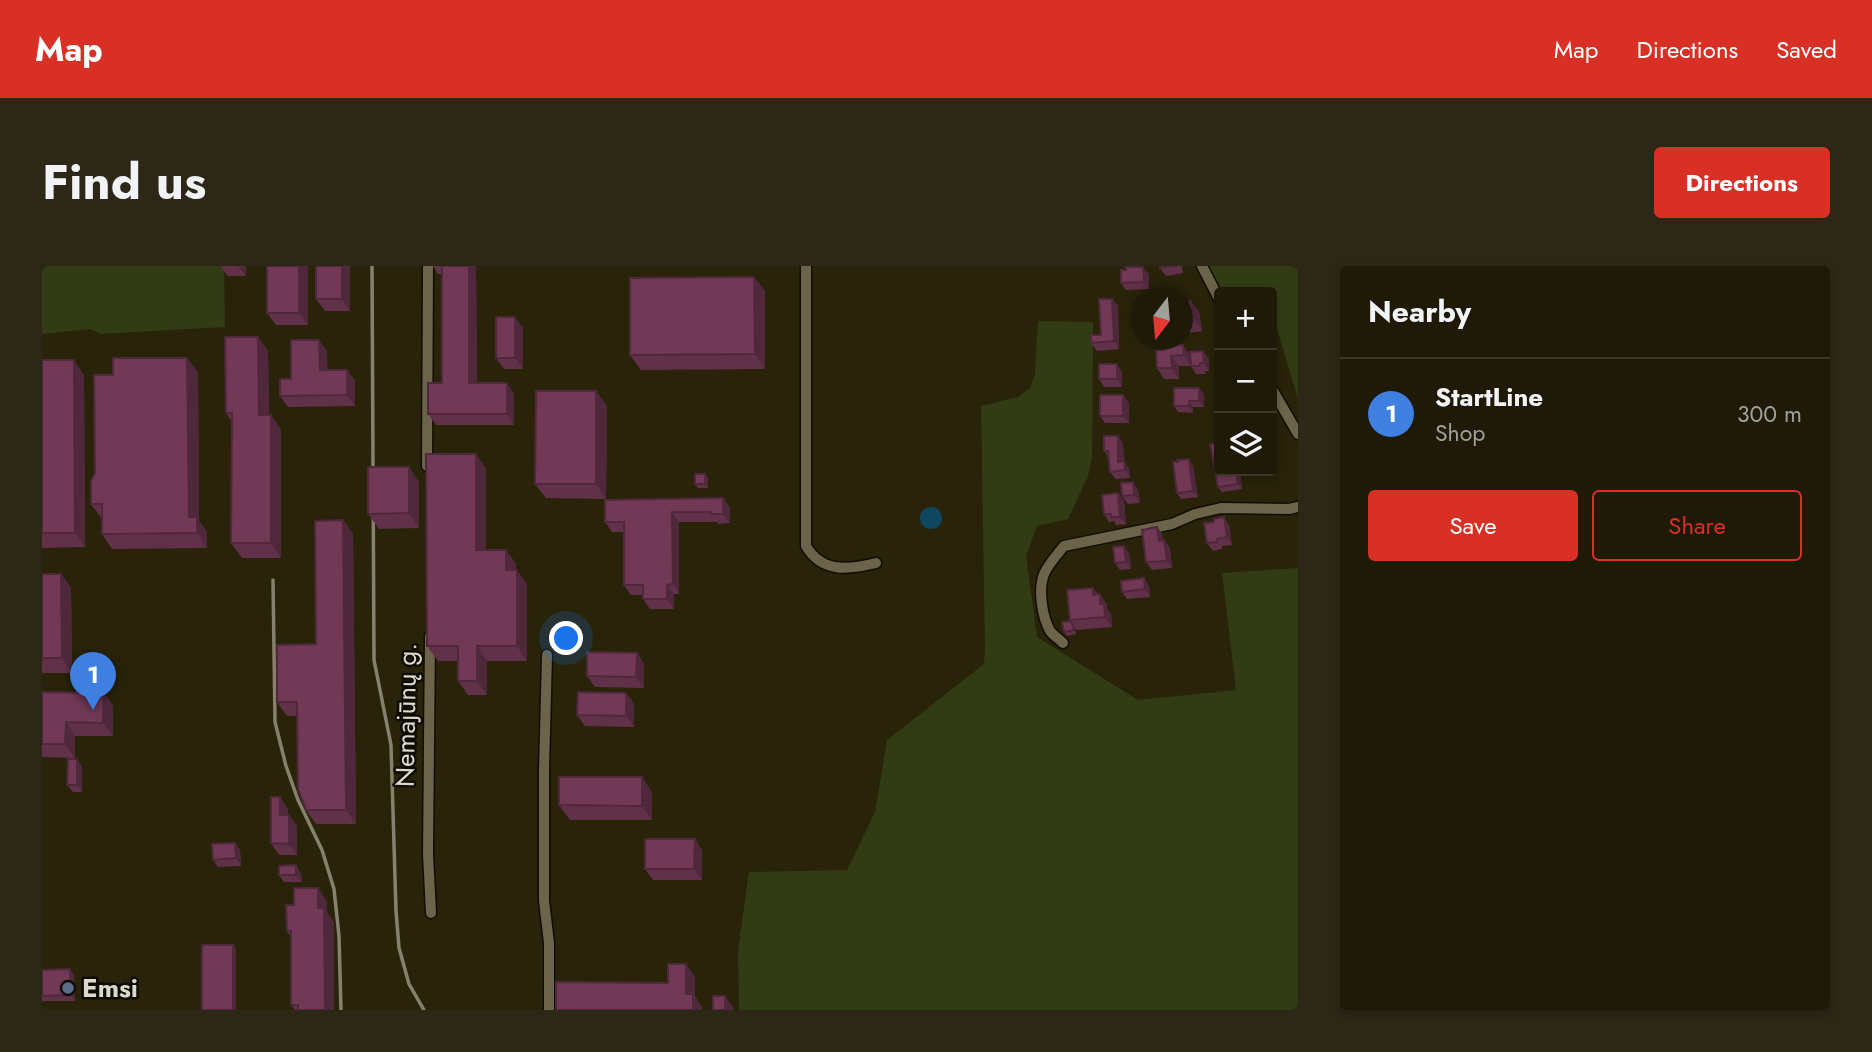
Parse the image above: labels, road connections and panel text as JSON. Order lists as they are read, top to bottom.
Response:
{
  "streets": {
    "street": ["Nemajūnų g."]
  },
  "places": ["Emsi"],
  "north": "bottom",
  "page": {
    "header": "Map",
    "nav": ["Map", "Directions", "Saved"],
    "title": "Find us",
    "buttons": [
      "Directions",
      ["Save", "Share"]
    ],
    "heading": "Nearby",
    "map_buttons": ["+", "−"],
    "list": [
      {
        "mark": "1",
        "name": "StartLine",
        "note": "Shop",
        "value": "300 m"
      }
    ],
    "pins": "1"
  }
}
